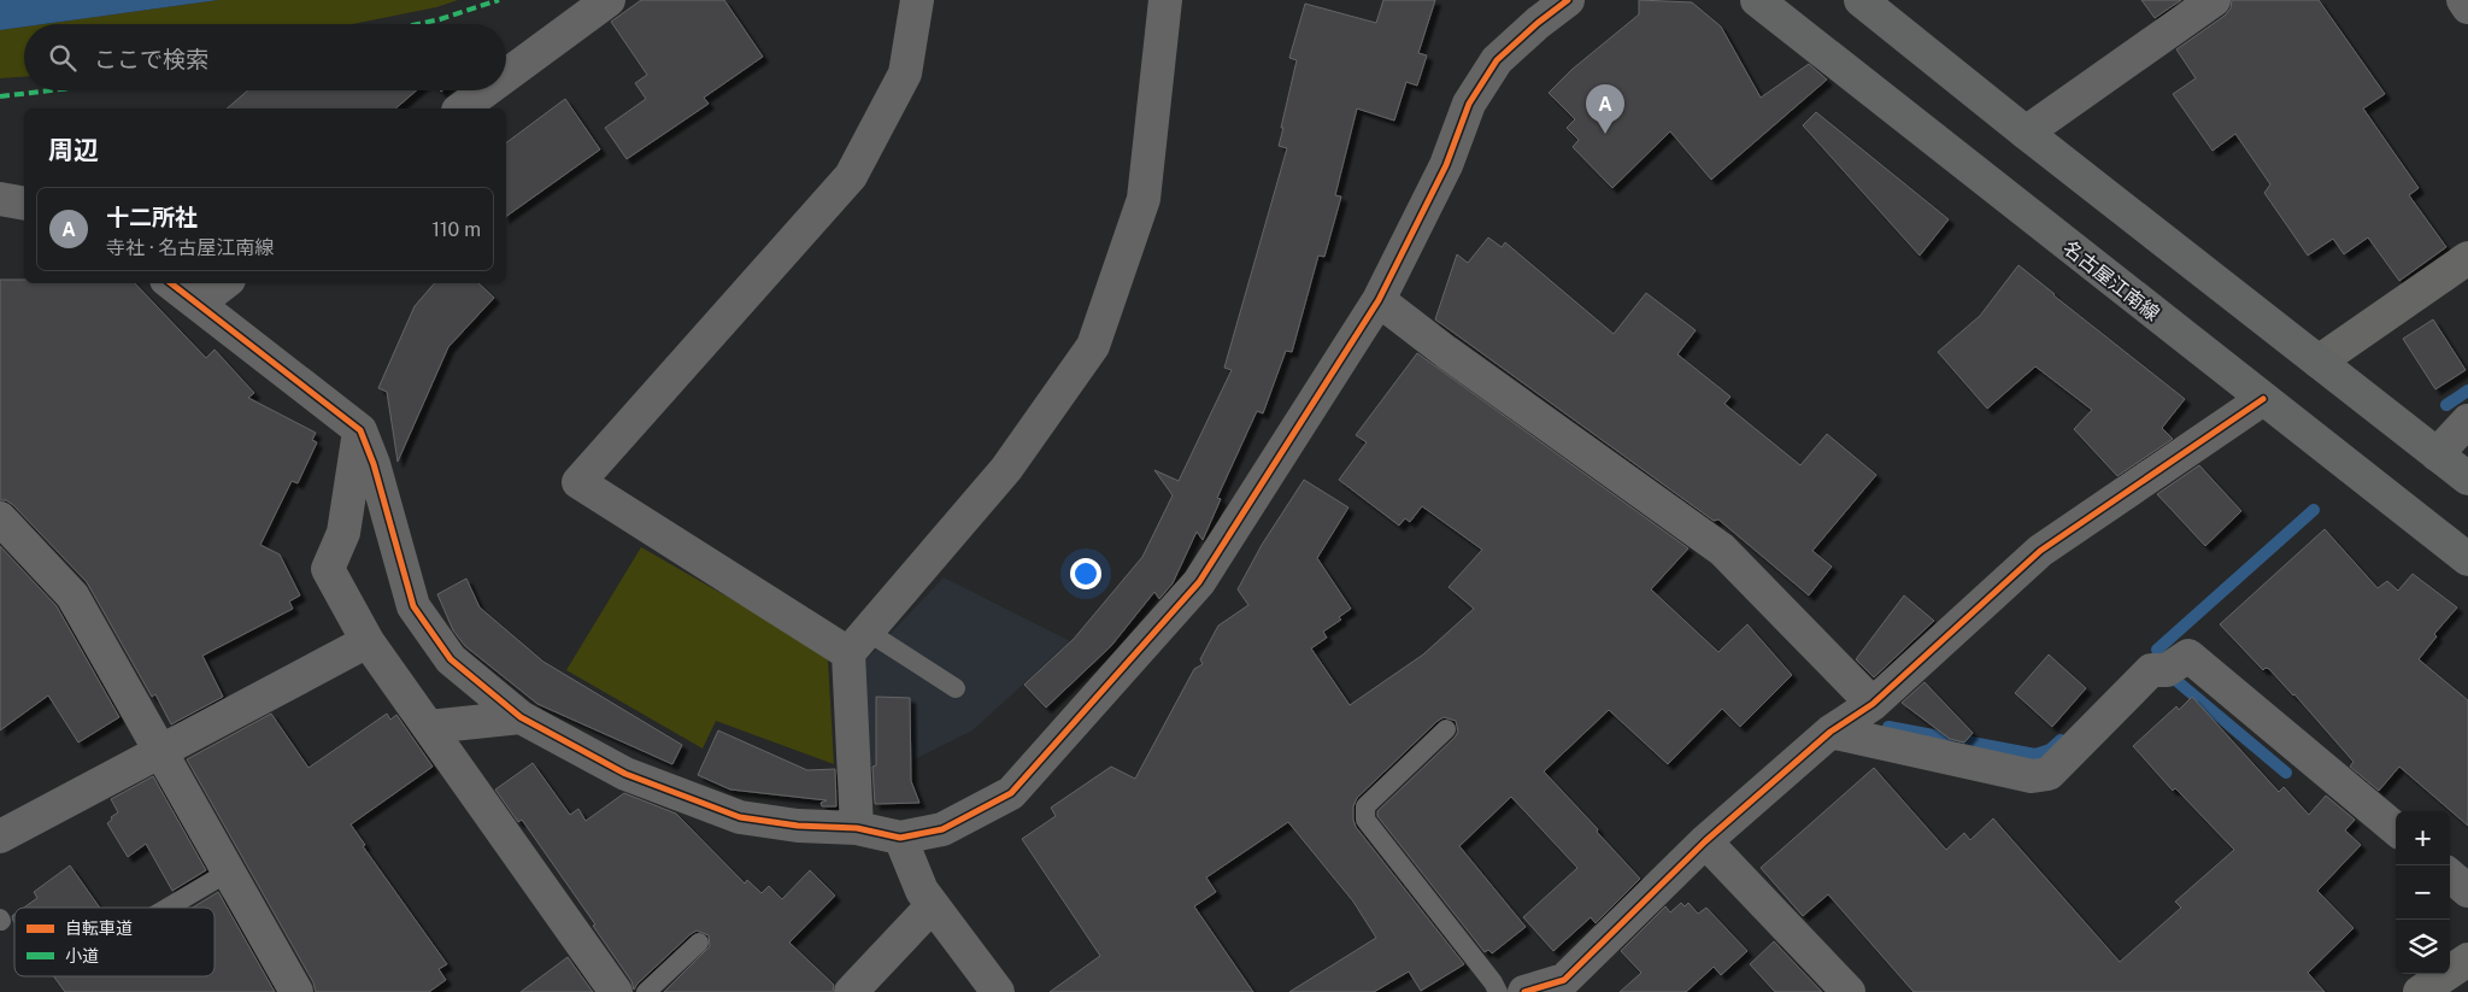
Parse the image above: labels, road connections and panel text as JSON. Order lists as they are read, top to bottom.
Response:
{
  "streets": {
    "main road": ["名古屋江南線"]
  },
  "legend": ["自転車道", "小道"],
  "page": {
    "search": "ここで検索",
    "pins": "A",
    "heading": "周辺",
    "list": [
      {
        "mark": "A",
        "name": "十二所社",
        "note": "寺社 · 名古屋江南線",
        "value": "110 m"
      }
    ],
    "map_buttons": ["+", "−"]
  }
}
